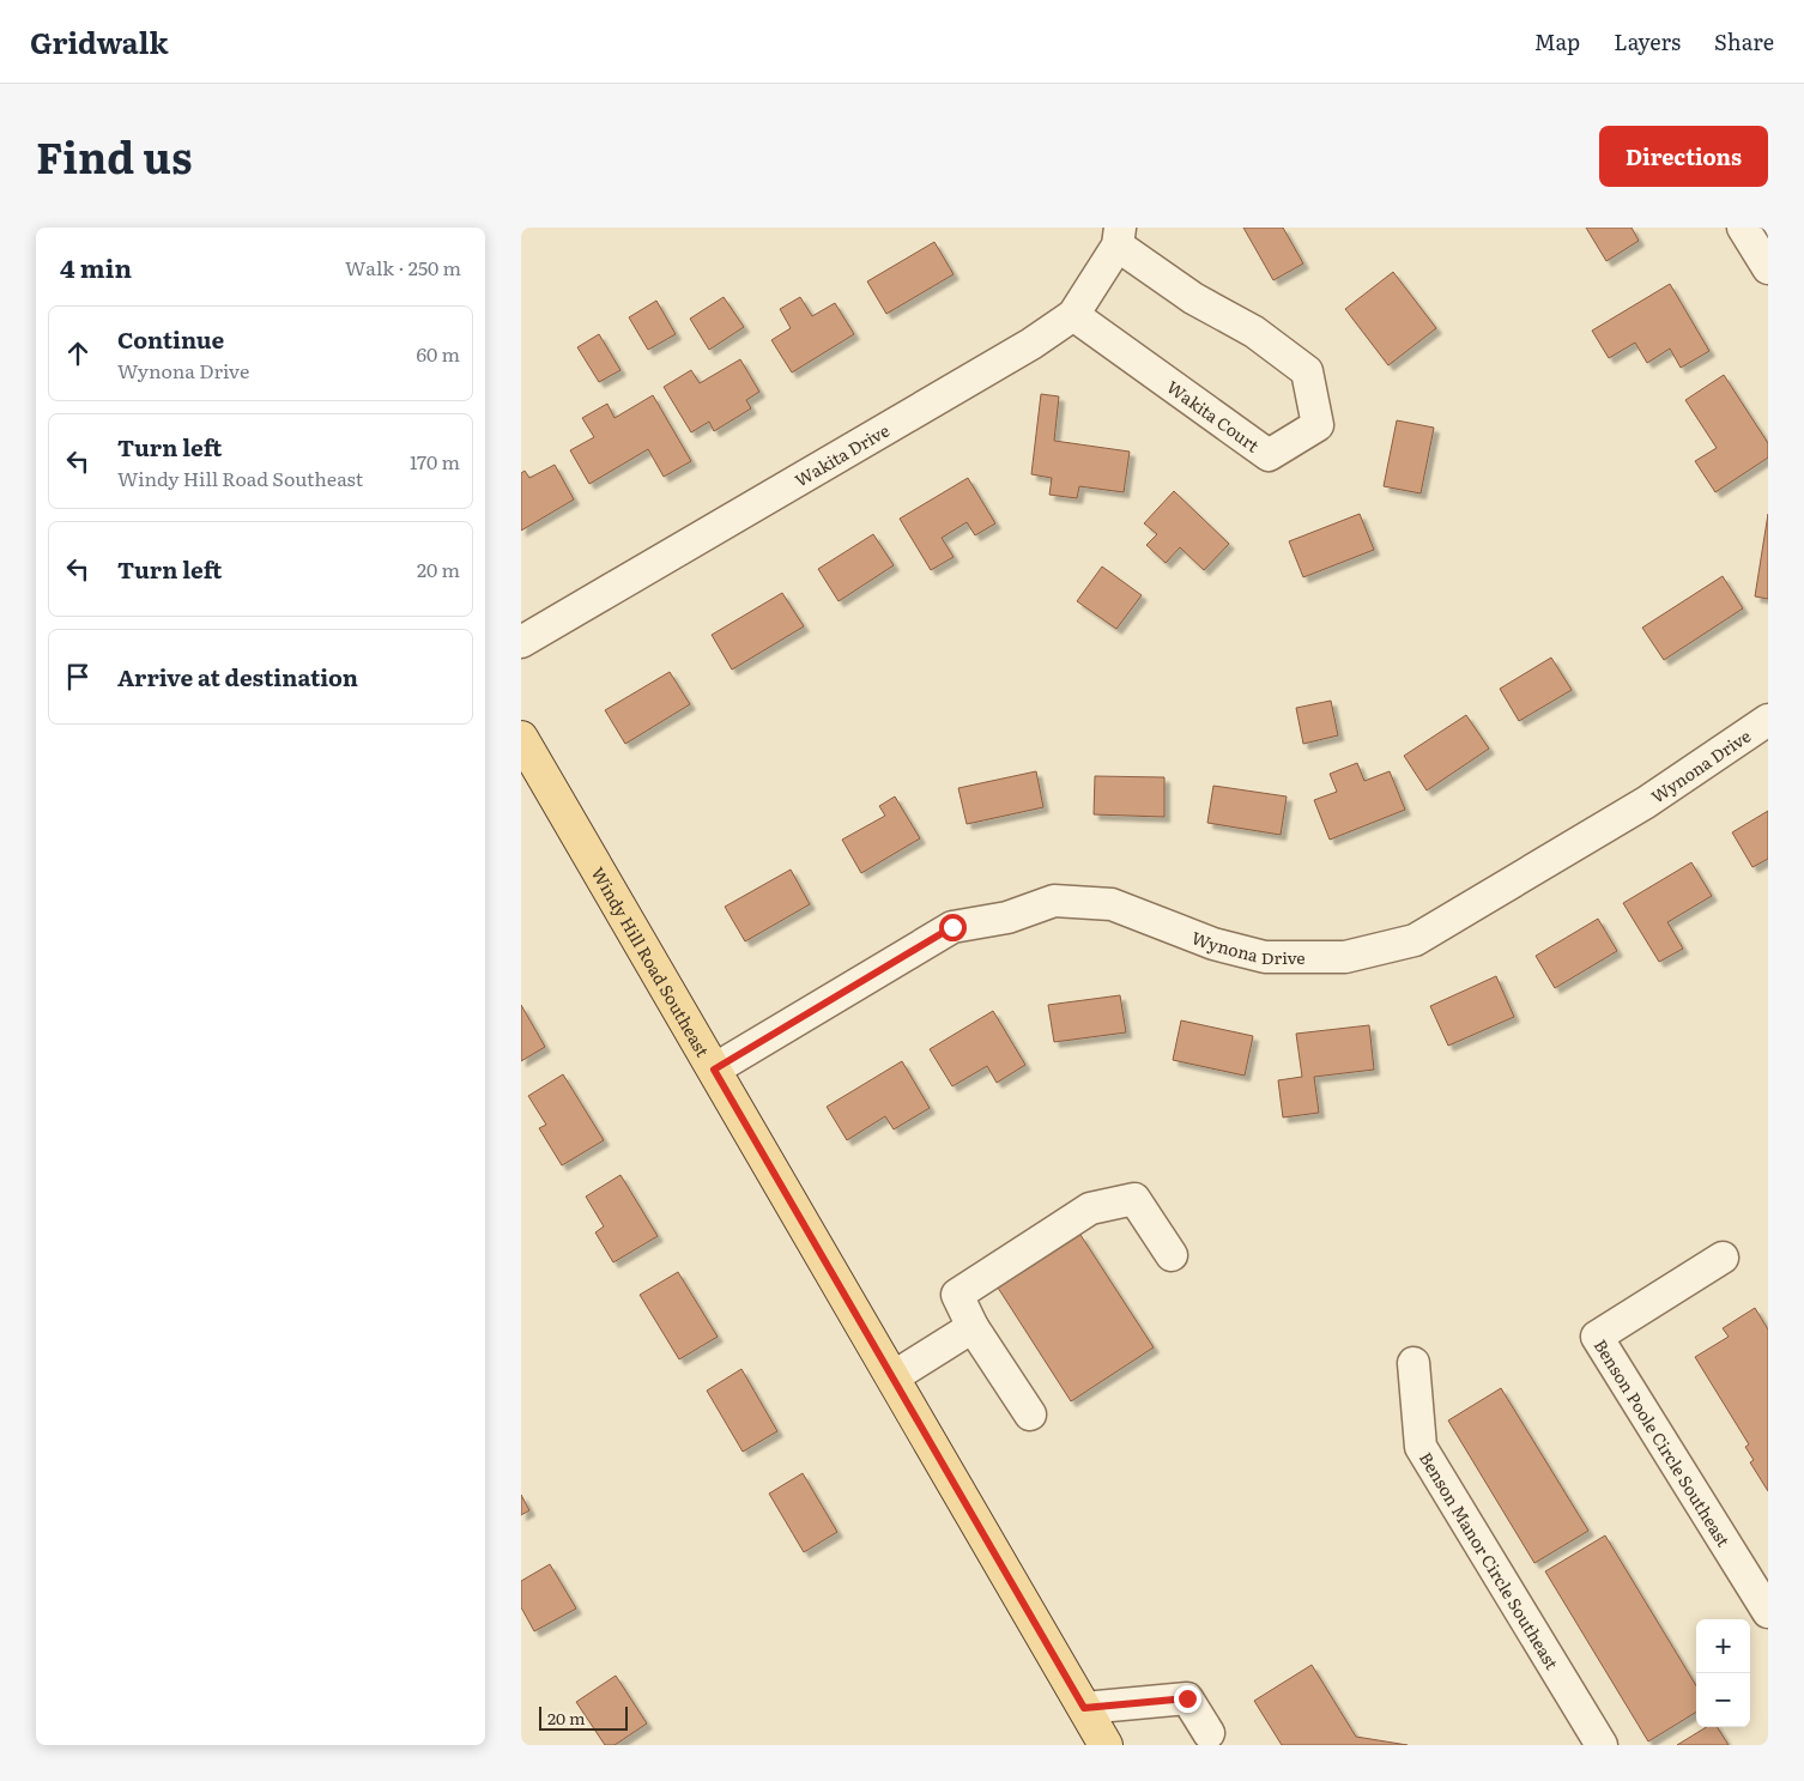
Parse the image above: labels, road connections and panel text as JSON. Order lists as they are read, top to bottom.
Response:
{
  "streets": {
    "main road": ["Windy Hill Road Southeast"],
    "street": [
      "Wakita Court",
      "Wakita Drive",
      "Wynona Drive",
      "Benson Poole Circle Southeast",
      "Benson Manor Circle Southeast"
    ]
  },
  "crossings": [
    ["Wakita Court", "Wakita Drive"],
    ["Wynona Drive", "Windy Hill Road Southeast"]
  ],
  "scale_bar": "20 m",
  "page": {
    "header": "Gridwalk",
    "nav": ["Map", "Layers", "Share"],
    "title": "Find us",
    "buttons": "Directions",
    "heading": ["4 min", "Walk · 250 m"],
    "list": [
      ["Continue", "Wynona Drive", "60 m"],
      ["Turn left", "Windy Hill Road Southeast", "170 m"],
      ["Turn left", "20 m"],
      "Arrive at destination"
    ],
    "map_buttons": ["+", "−"],
    "scale": "20 m"
  }
}
